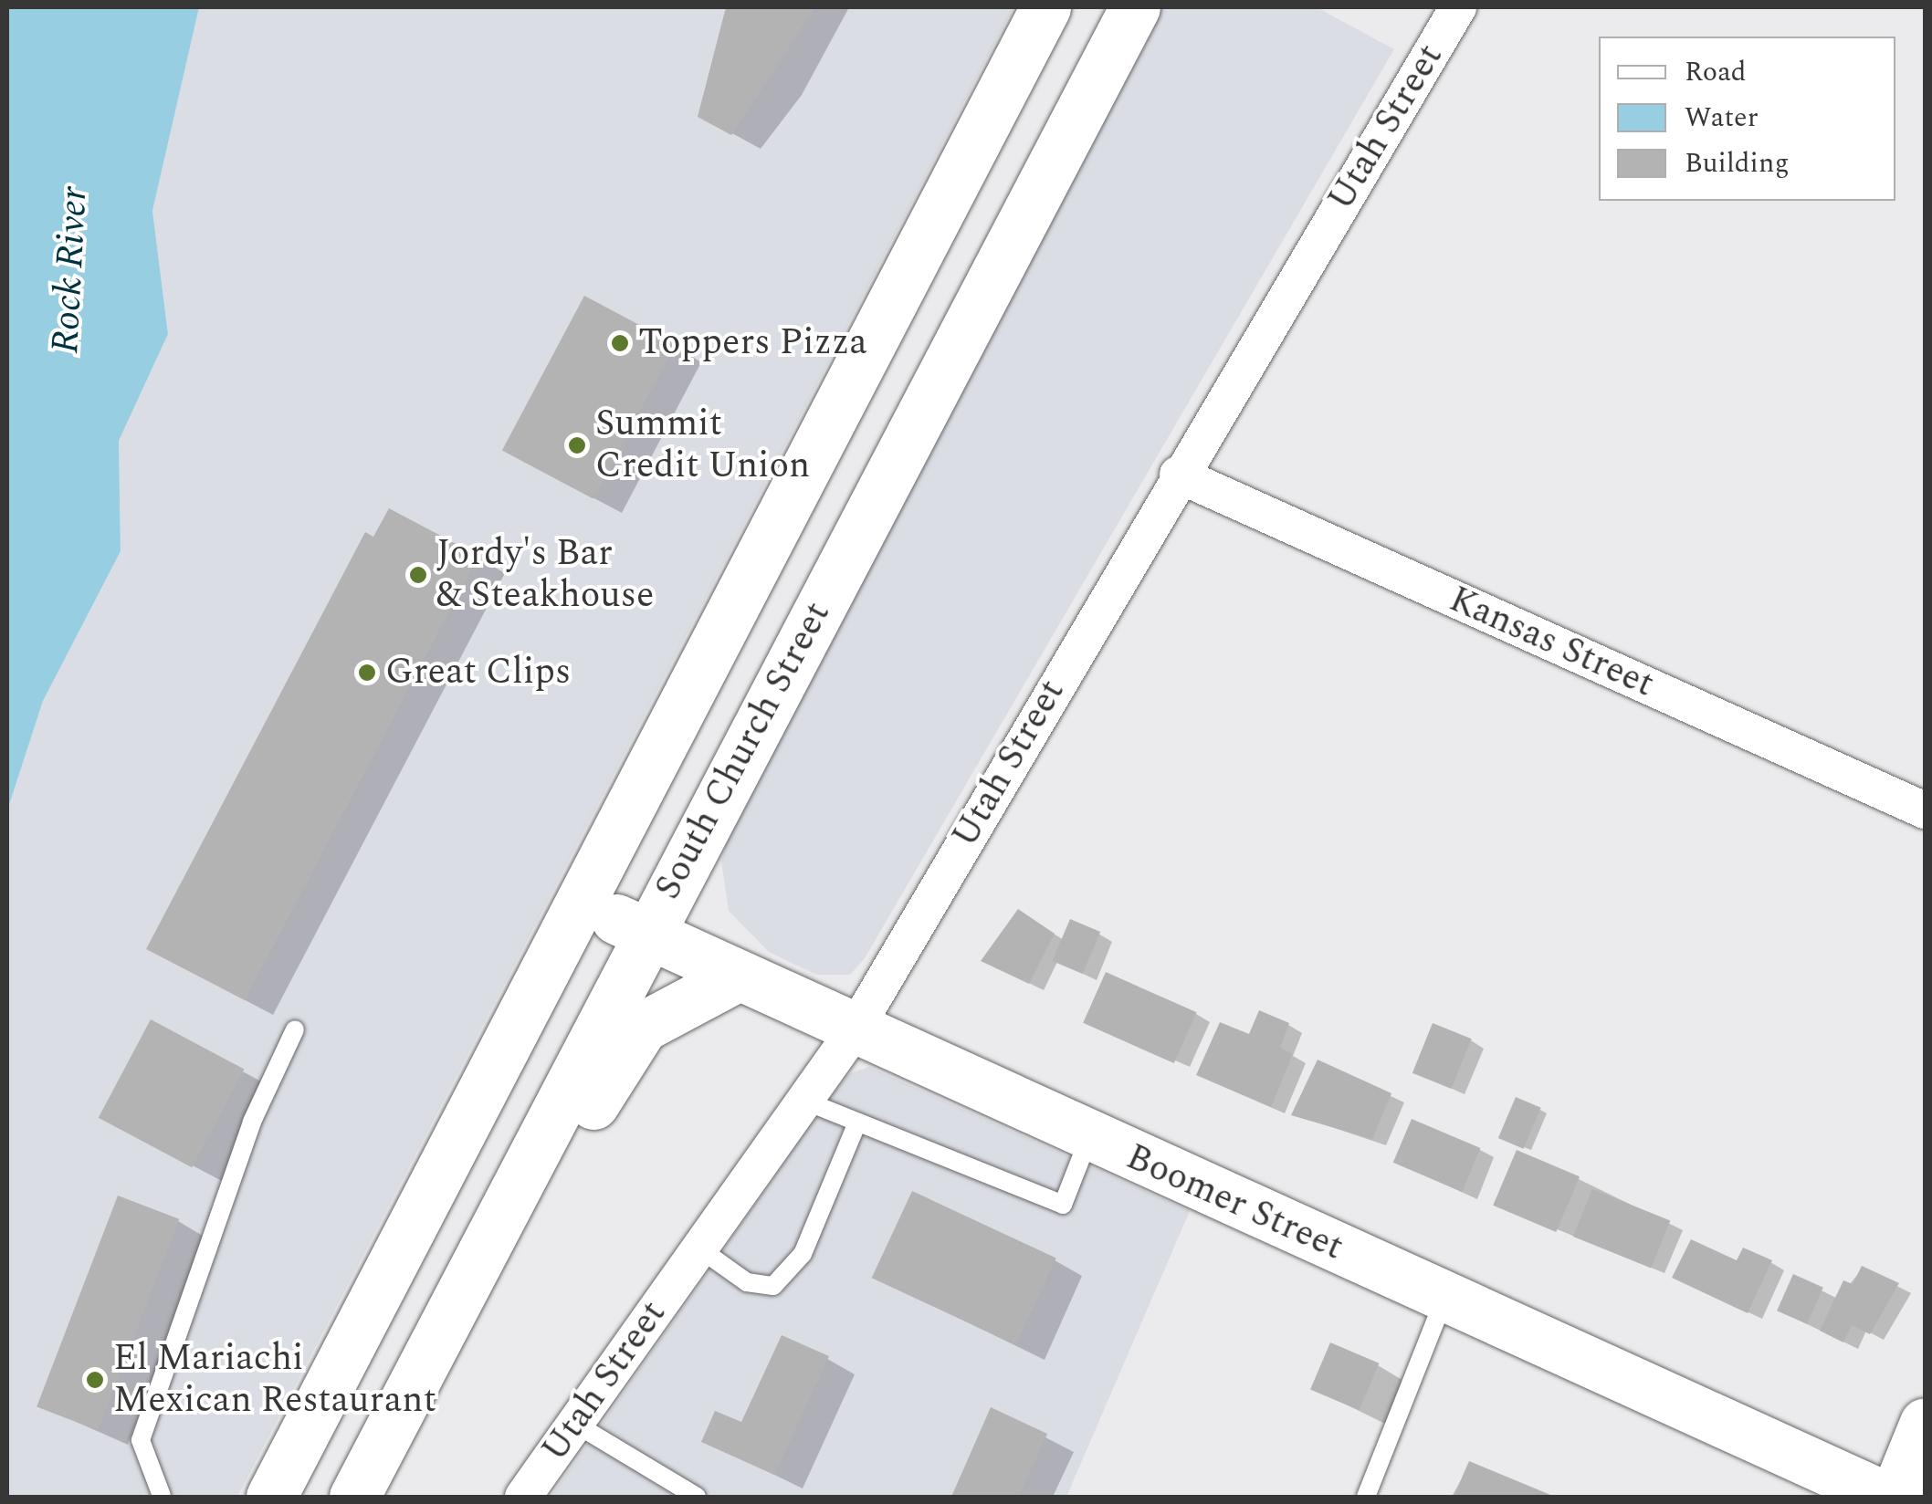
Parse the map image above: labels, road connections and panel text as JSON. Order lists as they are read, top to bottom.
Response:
{
  "streets": {
    "main road": ["South Church Street", "Boomer Street"],
    "street": ["Utah Street", "Kansas Street"]
  },
  "crossings": [
    ["Utah Street", "Kansas Street"],
    ["Utah Street", "Boomer Street"],
    ["South Church Street", "Boomer Street"]
  ],
  "water": ["Rock River"],
  "places": [
    "Toppers Pizza",
    "Summit Credit Union",
    "Jordy's Bar & Steakhouse",
    "Great Clips",
    "El Mariachi Mexican Restaurant"
  ],
  "legend": ["Road", "Water", "Building"]
}
